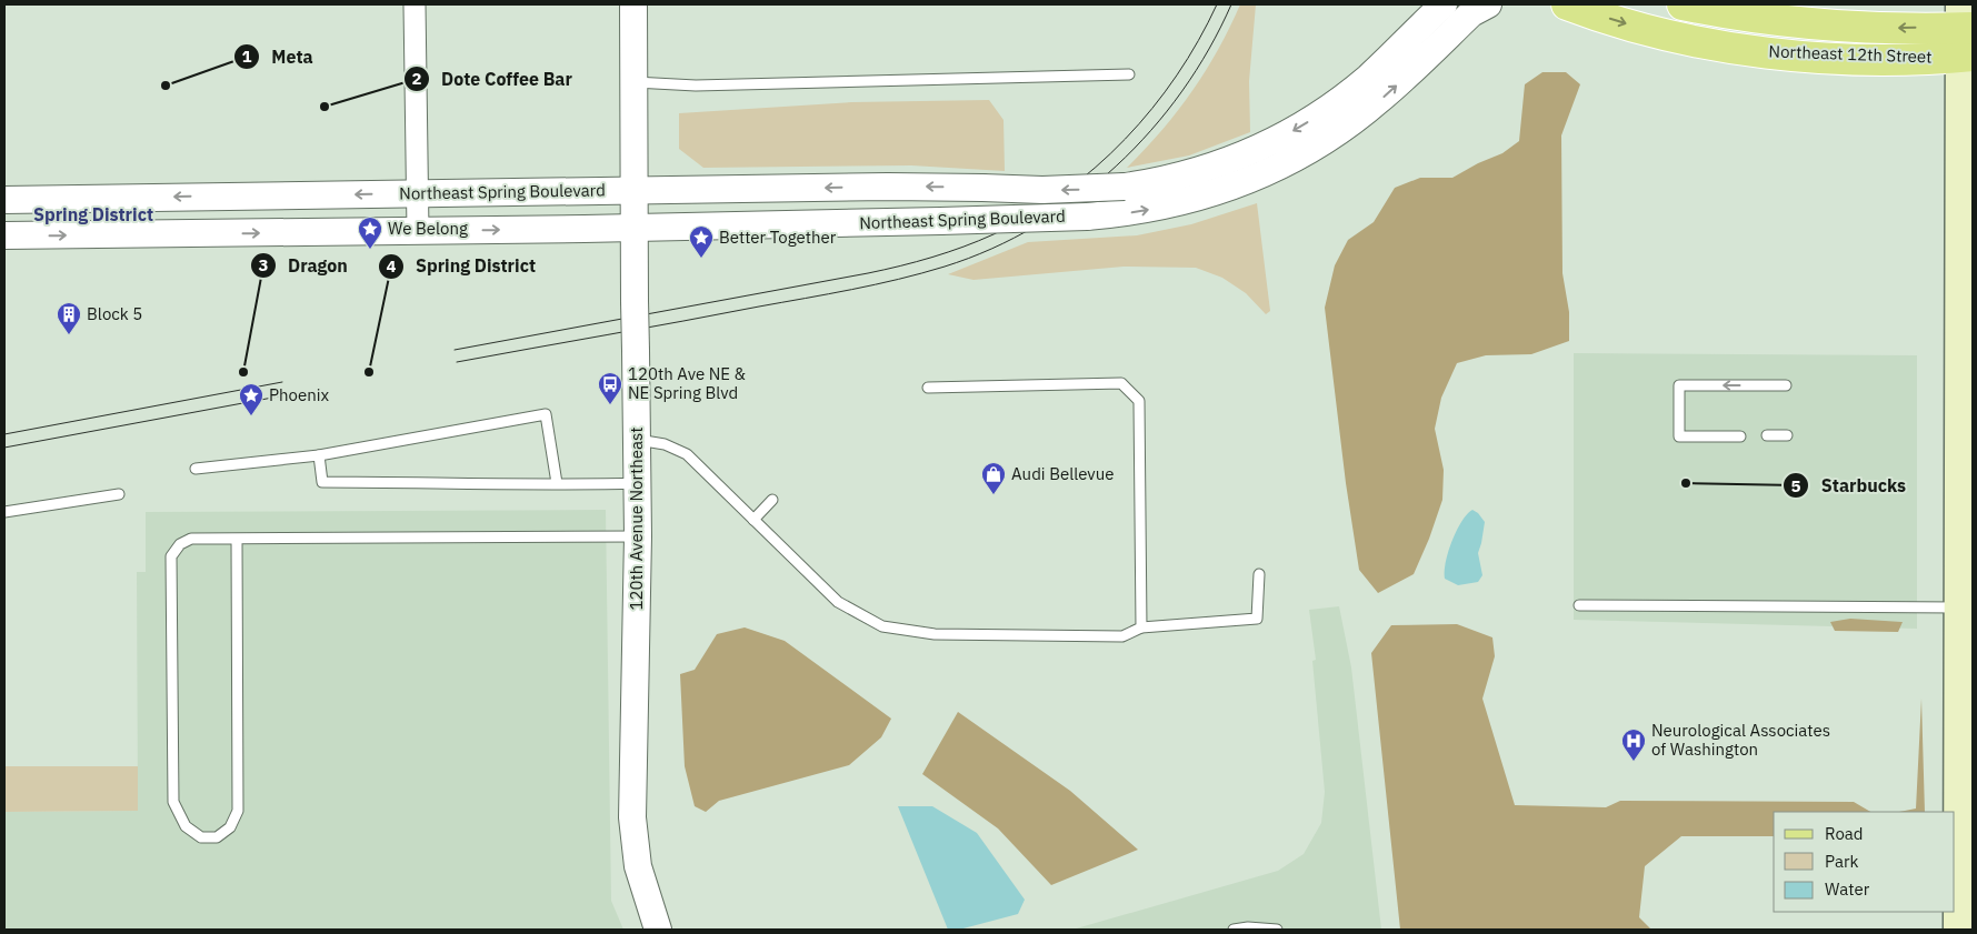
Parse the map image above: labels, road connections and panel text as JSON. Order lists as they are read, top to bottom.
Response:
{
  "streets": {
    "main road": ["Northeast 12th Street"],
    "street": ["Northeast Spring Boulevard", "120th Avenue Northeast"]
  },
  "crossings": [
    ["Northeast Spring Boulevard", "120th Avenue Northeast"]
  ],
  "districts": ["Spring District"],
  "places": {
    "other": [
      "Meta",
      "Dote Coffee Bar",
      "Dragon",
      "Spring District",
      "Starbucks"
    ],
    "place": ["We Belong", "Better Together", "Phoenix"],
    "building": ["Block 5"],
    "bus stop": ["120th Ave NE & NE Spring Blvd"],
    "shop": ["Audi Bellevue"],
    "hospital": ["Neurological Associates of Washington"]
  },
  "legend": ["Road", "Park", "Water"]
}
